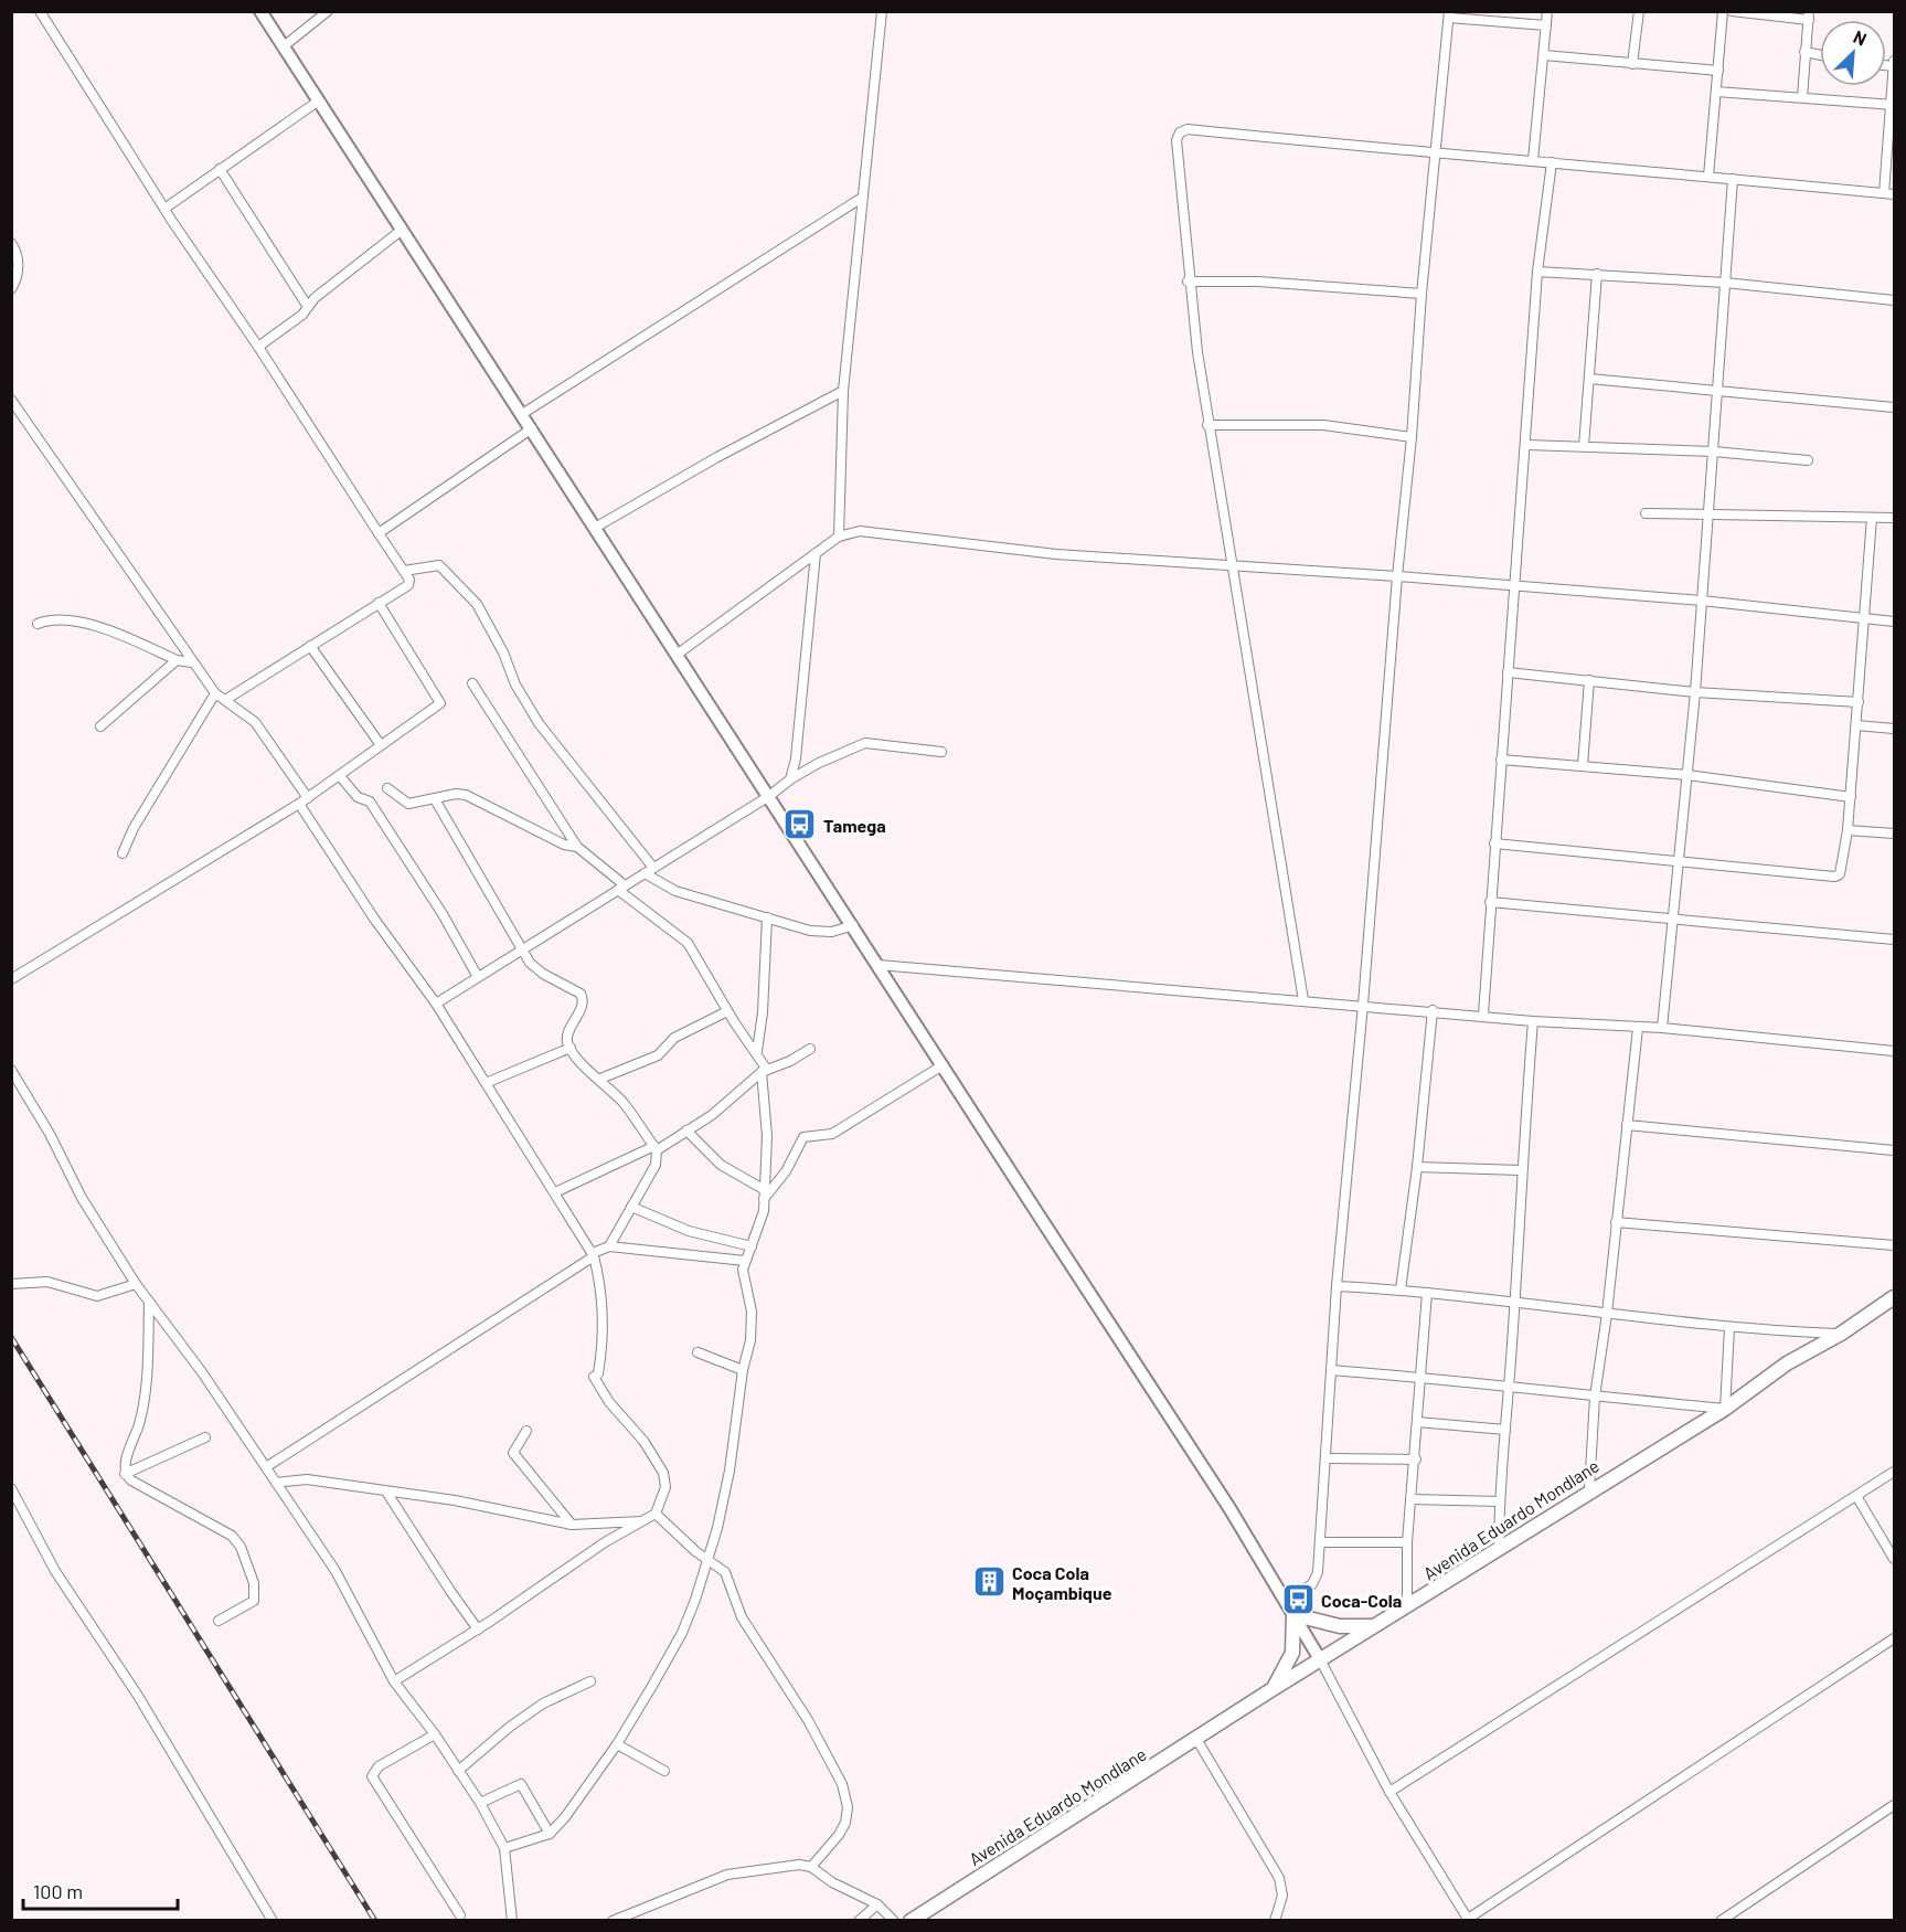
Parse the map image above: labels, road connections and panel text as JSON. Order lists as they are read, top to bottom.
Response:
{
  "streets": {
    "main road": ["Avenida Eduardo Mondlane"]
  },
  "places": {
    "bus stop": ["Tamega", "Coca-Cola"],
    "building": ["Coca Cola Moçambique"]
  },
  "scale_bar": "100 m",
  "north": "top right"
}
